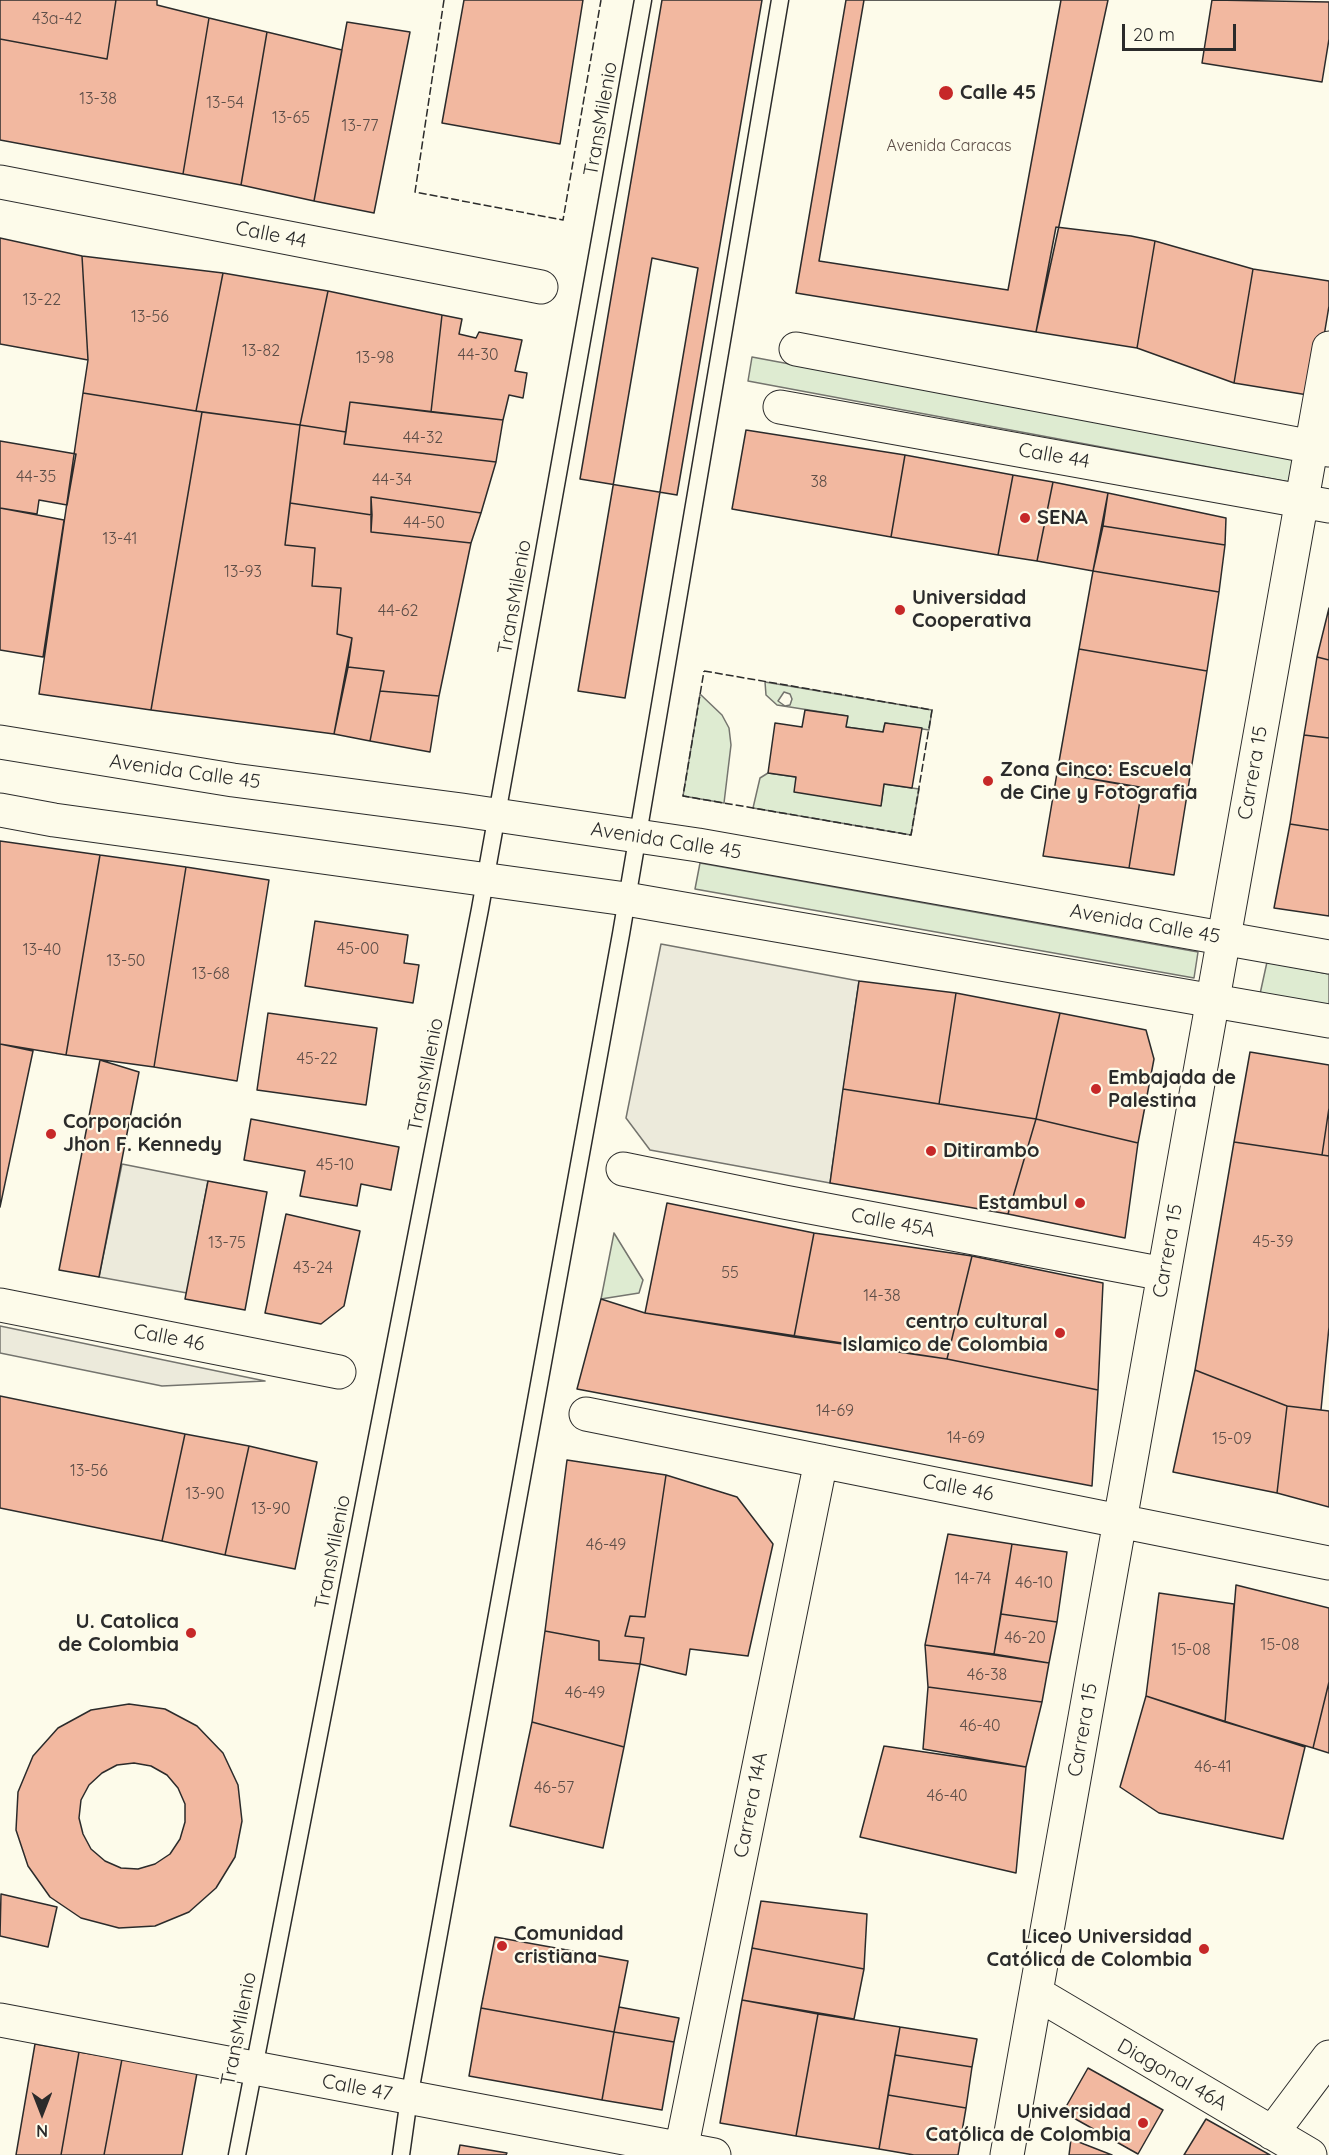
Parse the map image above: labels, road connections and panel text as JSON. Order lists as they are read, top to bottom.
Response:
{
  "streets": {
    "street": [
      "Calle 44",
      "Avenida Calle 45",
      "Carrera 15",
      "Calle 45A",
      "Calle 46",
      "Carrera 14A",
      "Diagonal 46A",
      "Calle 47"
    ],
    "lane": ["TransMilenio"]
  },
  "crossings": [
    ["TransMilenio", "Avenida Calle 45"],
    ["TransMilenio", "Calle 47"],
    ["Calle 44", "Carrera 15"],
    ["Avenida Calle 45", "Carrera 15"],
    ["Carrera 15", "Calle 45A"],
    ["Carrera 15", "Calle 46"],
    ["Carrera 15", "Diagonal 46A"],
    ["Calle 46", "Carrera 14A"],
    ["Carrera 14A", "Calle 47"]
  ],
  "places": [
    "Calle 45",
    "SENA",
    "Universidad Cooperativa",
    "Zona Cinco: Escuela de Cine y Fotografia",
    "Embajada de Palestina",
    "Corporación Jhon F. Kennedy",
    "Ditirambo",
    "Estambul",
    "centro cultural Islamico de Colombia",
    "U. Catolica de Colombia",
    "Comunidad cristiana",
    "Liceo Universidad Católica de Colombia",
    "Universidad Católica de Colombia"
  ],
  "house_numbers": [
    "43a-42",
    "13-38",
    "13-54",
    "13-65",
    "13-77",
    "Avenida Caracas",
    "13-22",
    "13-56",
    "13-82",
    "44-30",
    "13-98",
    "44-32",
    "44-35",
    "44-34",
    "38",
    "44-50",
    "13-41",
    "13-93",
    "44-62",
    "45-00",
    "13-40",
    "13-50",
    "13-68",
    "45-22",
    "45-10",
    "45-39",
    "13-75",
    "43-24",
    "55",
    "14-38",
    "14-69",
    "14-69",
    "15-09",
    "13-56",
    "13-90",
    "13-90",
    "46-49",
    "14-74",
    "46-10",
    "46-20",
    "15-08",
    "15-08",
    "46-38",
    "46-49",
    "46-40",
    "46-41",
    "46-57",
    "46-40"
  ],
  "scale_bar": "20 m",
  "north": "bottom"
}
